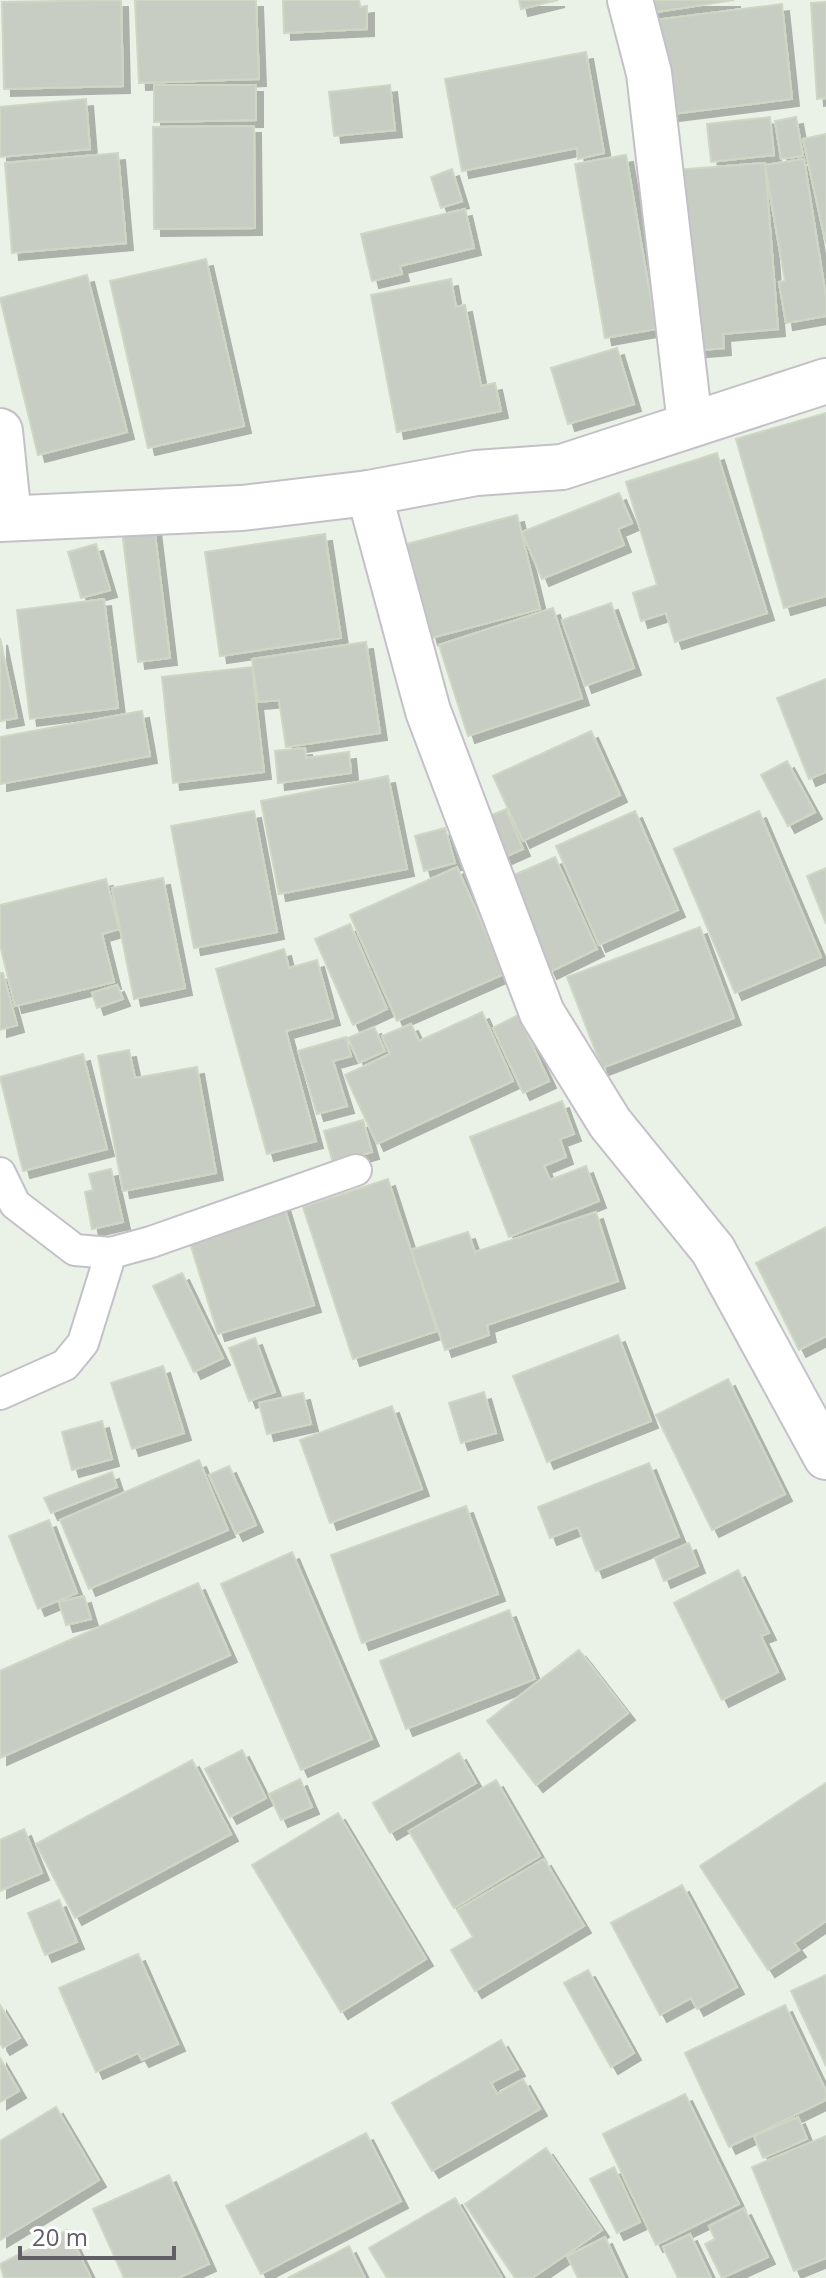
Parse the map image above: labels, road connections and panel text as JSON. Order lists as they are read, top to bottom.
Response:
{
  "scale_bar": "20 m"
}
